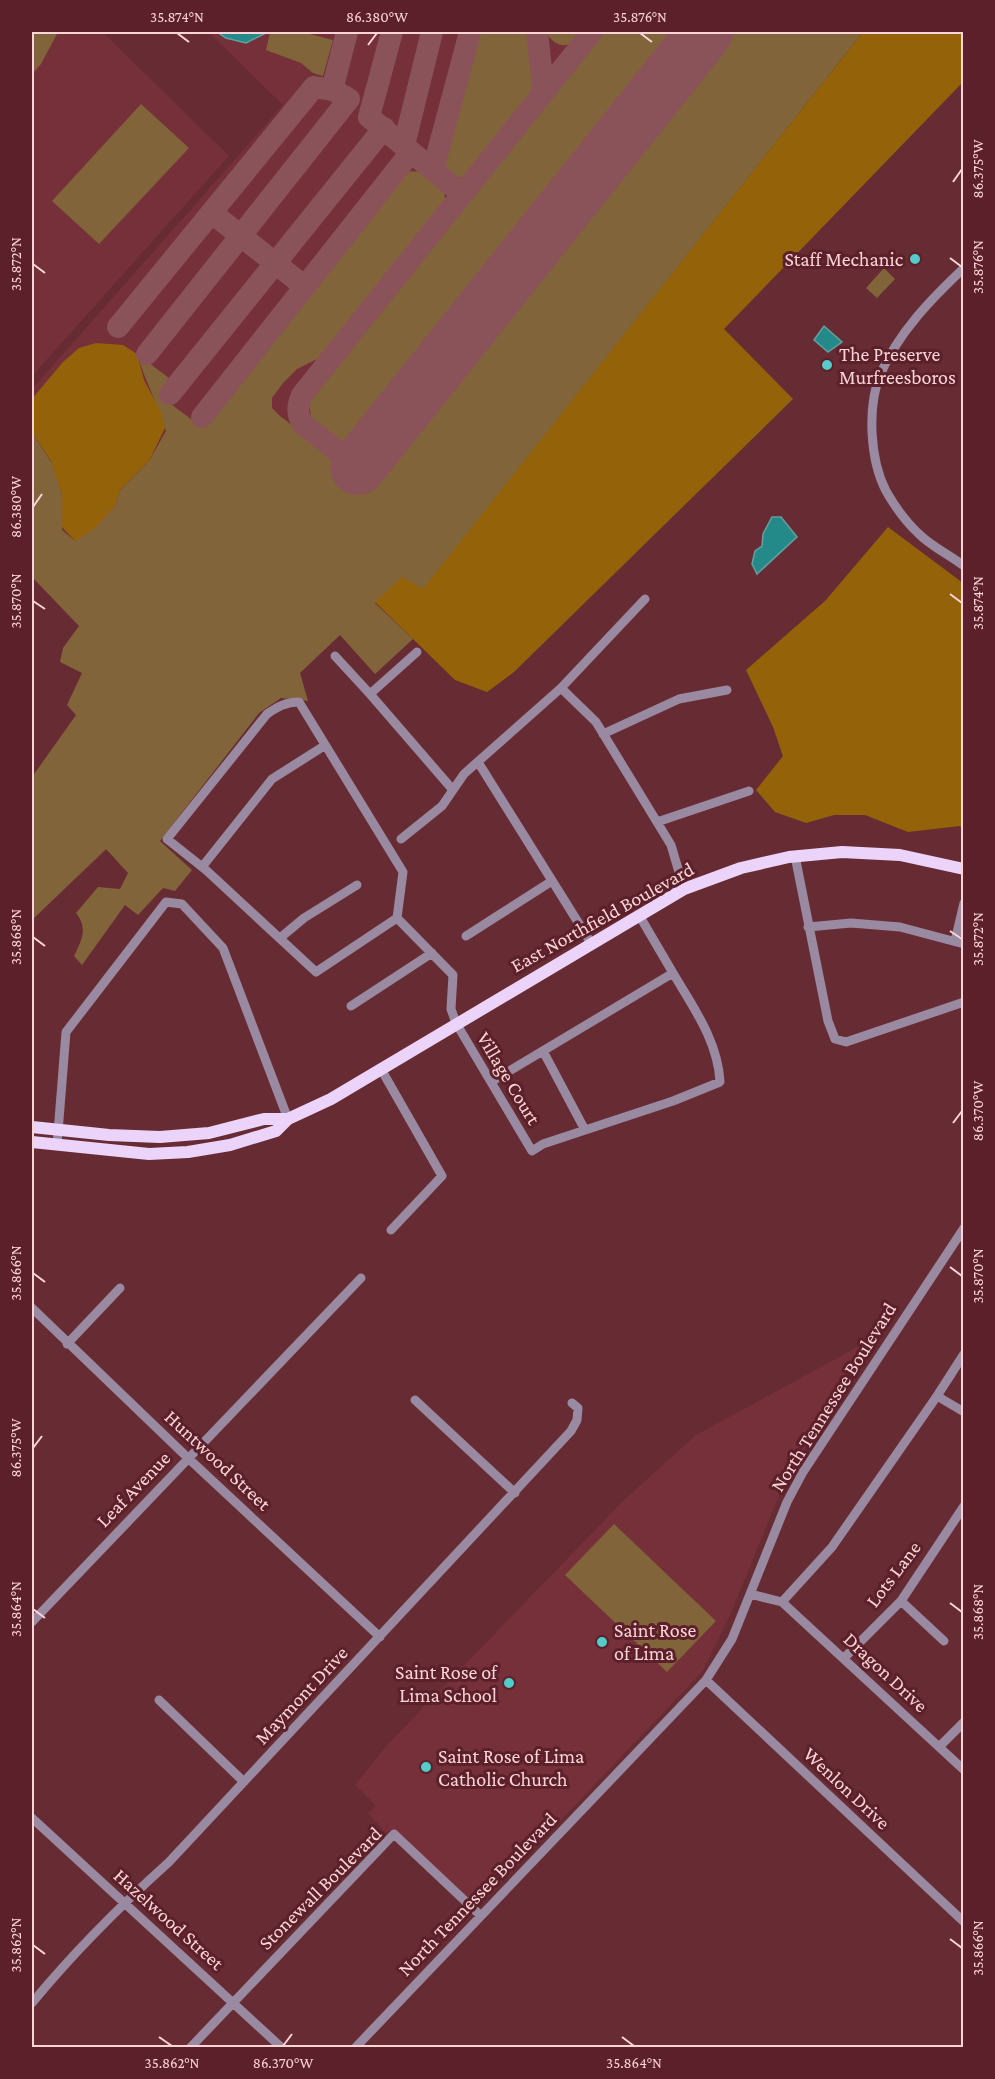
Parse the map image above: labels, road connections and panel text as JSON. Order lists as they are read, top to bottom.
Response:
{
  "streets": {
    "main road": ["East Northfield Boulevard"],
    "street": [
      "Village Court",
      "North Tennessee Boulevard",
      "Huntwood Street",
      "Leaf Avenue",
      "Lots Lane",
      "Dragon Drive",
      "Maymont Drive",
      "Wenlon Drive",
      "Stonewall Boulevard",
      "Hazelwood Street"
    ]
  },
  "crossings": [
    ["East Northfield Boulevard", "Village Court"],
    ["North Tennessee Boulevard", "Wenlon Drive"],
    ["North Tennessee Boulevard", "Stonewall Boulevard"],
    ["Huntwood Street", "Leaf Avenue"],
    ["Huntwood Street", "Maymont Drive"],
    ["Lots Lane", "Dragon Drive"],
    ["Maymont Drive", "Hazelwood Street"],
    ["Stonewall Boulevard", "Hazelwood Street"]
  ],
  "places": [
    "Staff Mechanic",
    "The Preserve Murfreesboros",
    "Saint Rose of Lima",
    "Saint Rose of Lima School",
    "Saint Rose of Lima Catholic Church"
  ],
  "coordinates": [
    "35.874°N",
    "86.380°W",
    "35.876°N",
    "86.375°W",
    "35.872°N",
    "35.870°N",
    "35.868°N",
    "86.370°W",
    "35.866°N",
    "35.864°N",
    "35.862°N"
  ]
}
